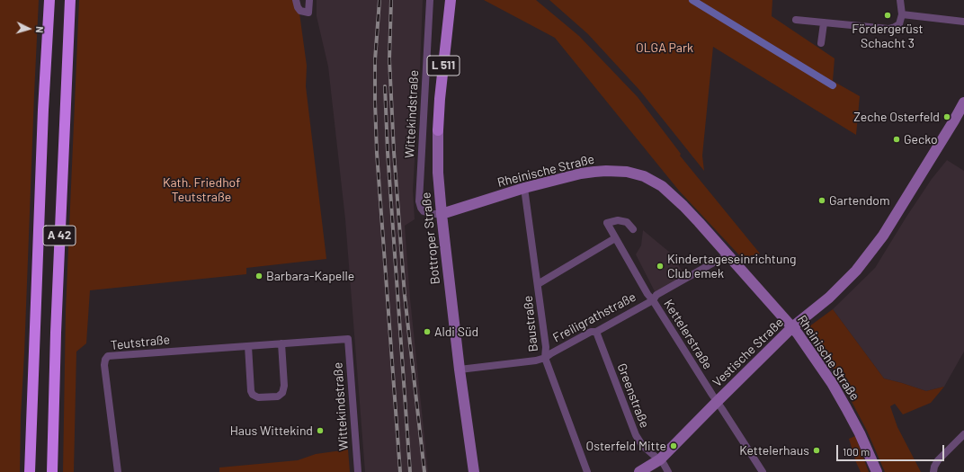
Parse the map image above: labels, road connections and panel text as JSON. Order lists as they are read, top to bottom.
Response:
{
  "streets": {
    "highway": ["A 42"],
    "main road": ["L 511", "Bottroper Straße"],
    "street": [
      "Wittekindstraße",
      "Rheinische Straße",
      "Freiligrathstraße",
      "Baustraße",
      "Kettelerstraße",
      "Teutstraße",
      "Vestische Straße",
      "Greenstraße"
    ]
  },
  "crossings": [
    ["Wittekindstraße", "Rheinische Straße"],
    ["Wittekindstraße", "Bottroper Straße"],
    ["Wittekindstraße", "Teutstraße"],
    ["Rheinische Straße", "Bottroper Straße"],
    ["Rheinische Straße", "Freiligrathstraße"],
    ["Rheinische Straße", "Baustraße"],
    ["Rheinische Straße", "Vestische Straße"],
    ["Bottroper Straße", "Freiligrathstraße"],
    ["Freiligrathstraße", "Baustraße"],
    ["Freiligrathstraße", "Kettelerstraße"],
    ["Freiligrathstraße", "Greenstraße"],
    ["Kettelerstraße", "Vestische Straße"],
    ["Vestische Straße", "Greenstraße"]
  ],
  "parks": ["OLGA Park", "Kath. Friedhof Teutstraße"],
  "places": [
    "Fördergerüst Schacht 3",
    "Zeche Osterfeld",
    "Gecko",
    "Gartendom",
    "Kindertageseinrichtung Club emek",
    "Barbara-Kapelle",
    "Aldi Süd",
    "Haus Wittekind",
    "Osterfeld Mitte",
    "Kettelerhaus"
  ],
  "scale_bar": "100 m",
  "north": "right"
}
